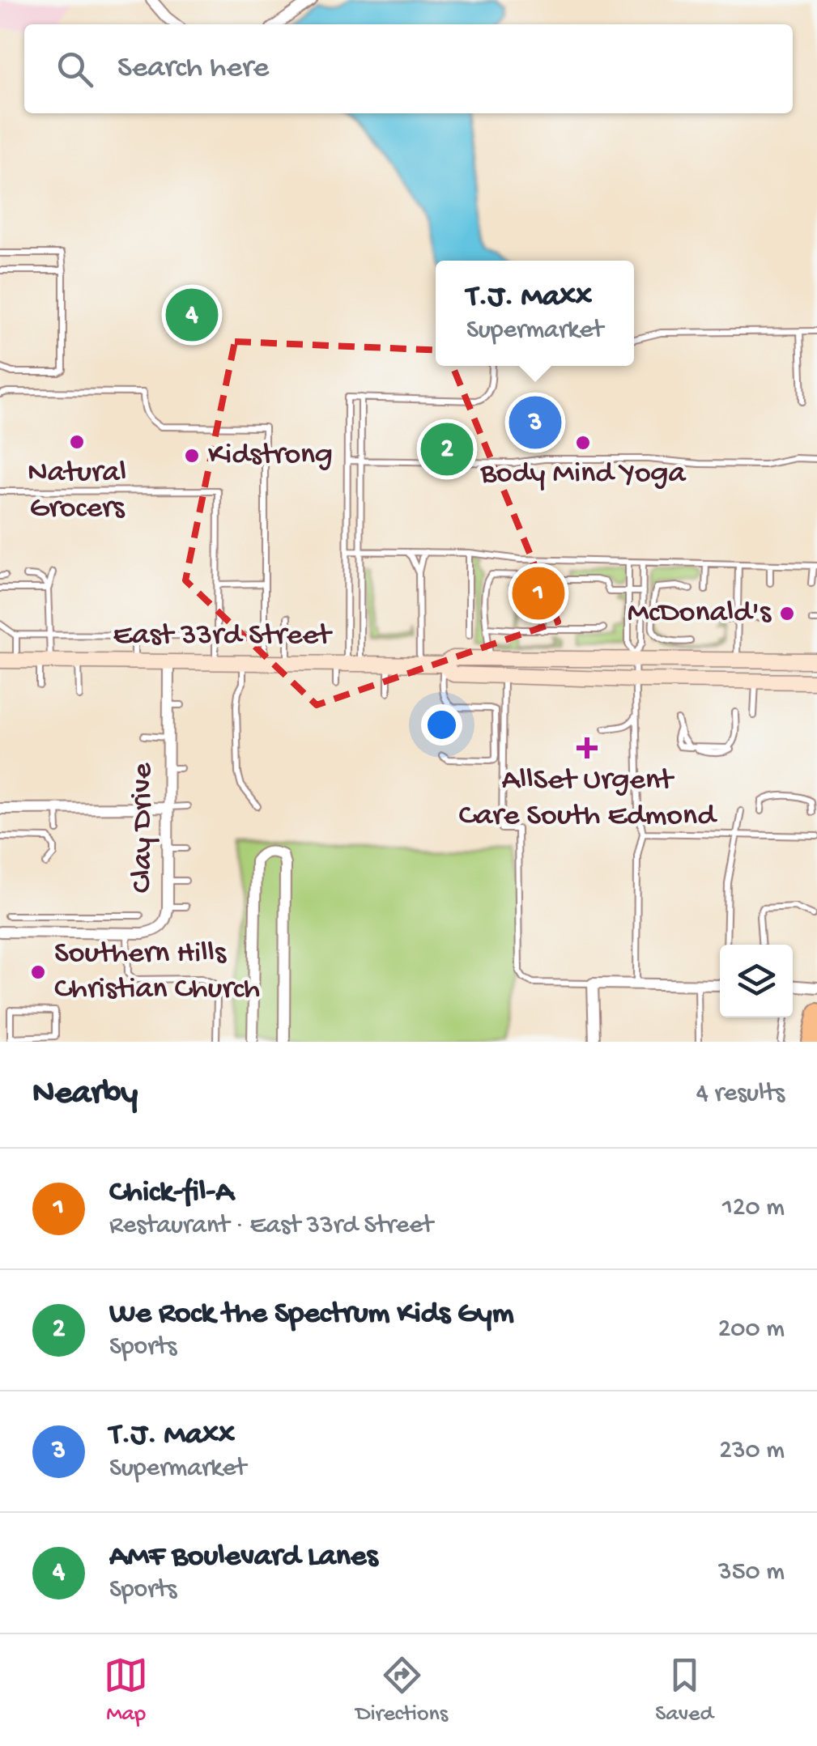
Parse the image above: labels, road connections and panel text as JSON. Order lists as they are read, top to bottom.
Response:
{
  "streets": {
    "main road": ["East 33rd Street"],
    "street": ["Clay Drive"]
  },
  "crossings": [
    ["East 33rd Street", "Clay Drive"]
  ],
  "places": {
    "other": [
      "Natural Grocers",
      "Body Mind Yoga",
      "Kidstrong",
      "McDonald's",
      "Southern Hills Christian Church"
    ],
    "health": ["AllSet Urgent Care South Edmond"]
  },
  "page": {
    "search": "Search here",
    "popup": ["T.J. Maxx", "Supermarket"],
    "pins": [
      "4",
      "3",
      "2",
      "1"
    ],
    "heading": ["Nearby", "4 results"],
    "list": [
      {
        "mark": "1",
        "name": "Chick-fil-A",
        "note": "Restaurant · East 33rd Street",
        "value": "120 m"
      },
      {
        "mark": "2",
        "name": "We Rock the Spectrum Kids Gym",
        "note": "Sports",
        "value": "200 m"
      },
      {
        "mark": "3",
        "name": "T.J. Maxx",
        "note": "Supermarket",
        "value": "230 m"
      },
      {
        "mark": "4",
        "name": "AMF Boulevard Lanes",
        "note": "Sports",
        "value": "350 m"
      }
    ],
    "nav": ["Map", "Directions", "Saved"]
  }
}
